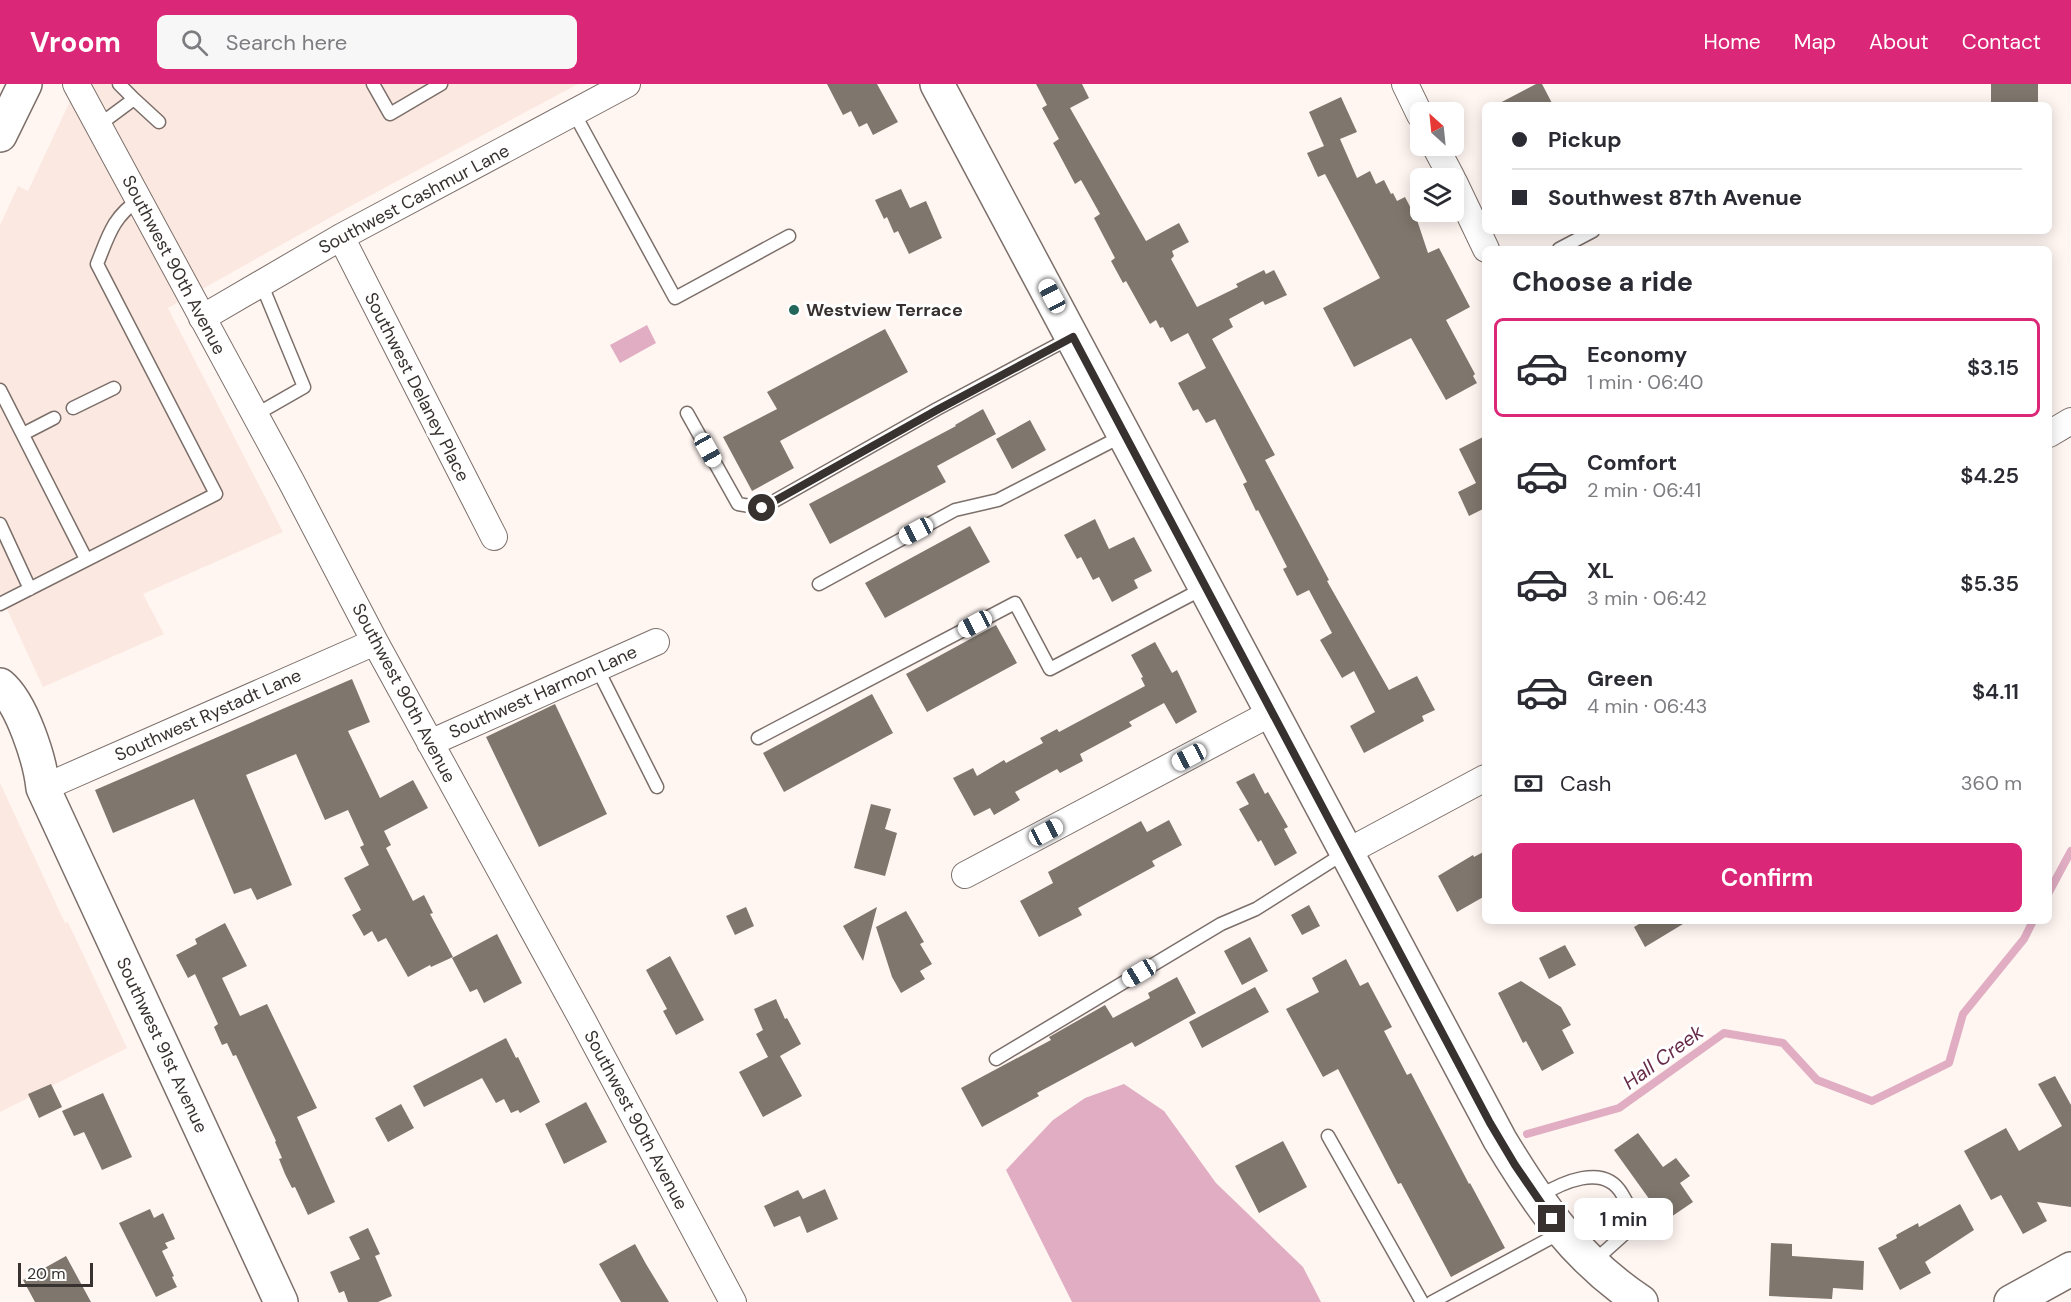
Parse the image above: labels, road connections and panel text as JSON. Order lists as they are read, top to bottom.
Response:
{
  "streets": {
    "street": [
      "Southwest Cashmur Lane",
      "Southwest 90th Avenue",
      "Southwest Delaney Place",
      "Southwest Harmon Lane",
      "Southwest Rystadt Lane",
      "Southwest 91st Avenue"
    ]
  },
  "crossings": [
    ["Southwest Cashmur Lane", "Southwest 90th Avenue"],
    ["Southwest Cashmur Lane", "Southwest Delaney Place"],
    ["Southwest 90th Avenue", "Southwest Harmon Lane"],
    ["Southwest 90th Avenue", "Southwest Rystadt Lane"],
    ["Southwest Rystadt Lane", "Southwest 91st Avenue"]
  ],
  "water": ["Hall Creek"],
  "places": ["Westview Terrace"],
  "scale_bar": "20 m",
  "north": "top left",
  "page": {
    "header": "Vroom",
    "search": "Search here",
    "nav": [
      "Home",
      "Map",
      "About",
      "Contact"
    ],
    "banner": ["Pickup", "Southwest 87th Avenue"],
    "heading": "Choose a ride",
    "list": [
      {
        "name": "Economy",
        "note": "1 min · 06:40",
        "value": "$3.15"
      },
      {
        "name": "Comfort",
        "note": "2 min · 06:41",
        "value": "$4.25"
      },
      {
        "name": "XL",
        "note": "3 min · 06:42",
        "value": "$5.35"
      },
      {
        "name": "Green",
        "note": "4 min · 06:43",
        "value": "$4.11"
      }
    ],
    "pay": ["Cash", "360 m"],
    "buttons": "Confirm",
    "bubble": "1 min",
    "scale": "20 m"
  }
}
